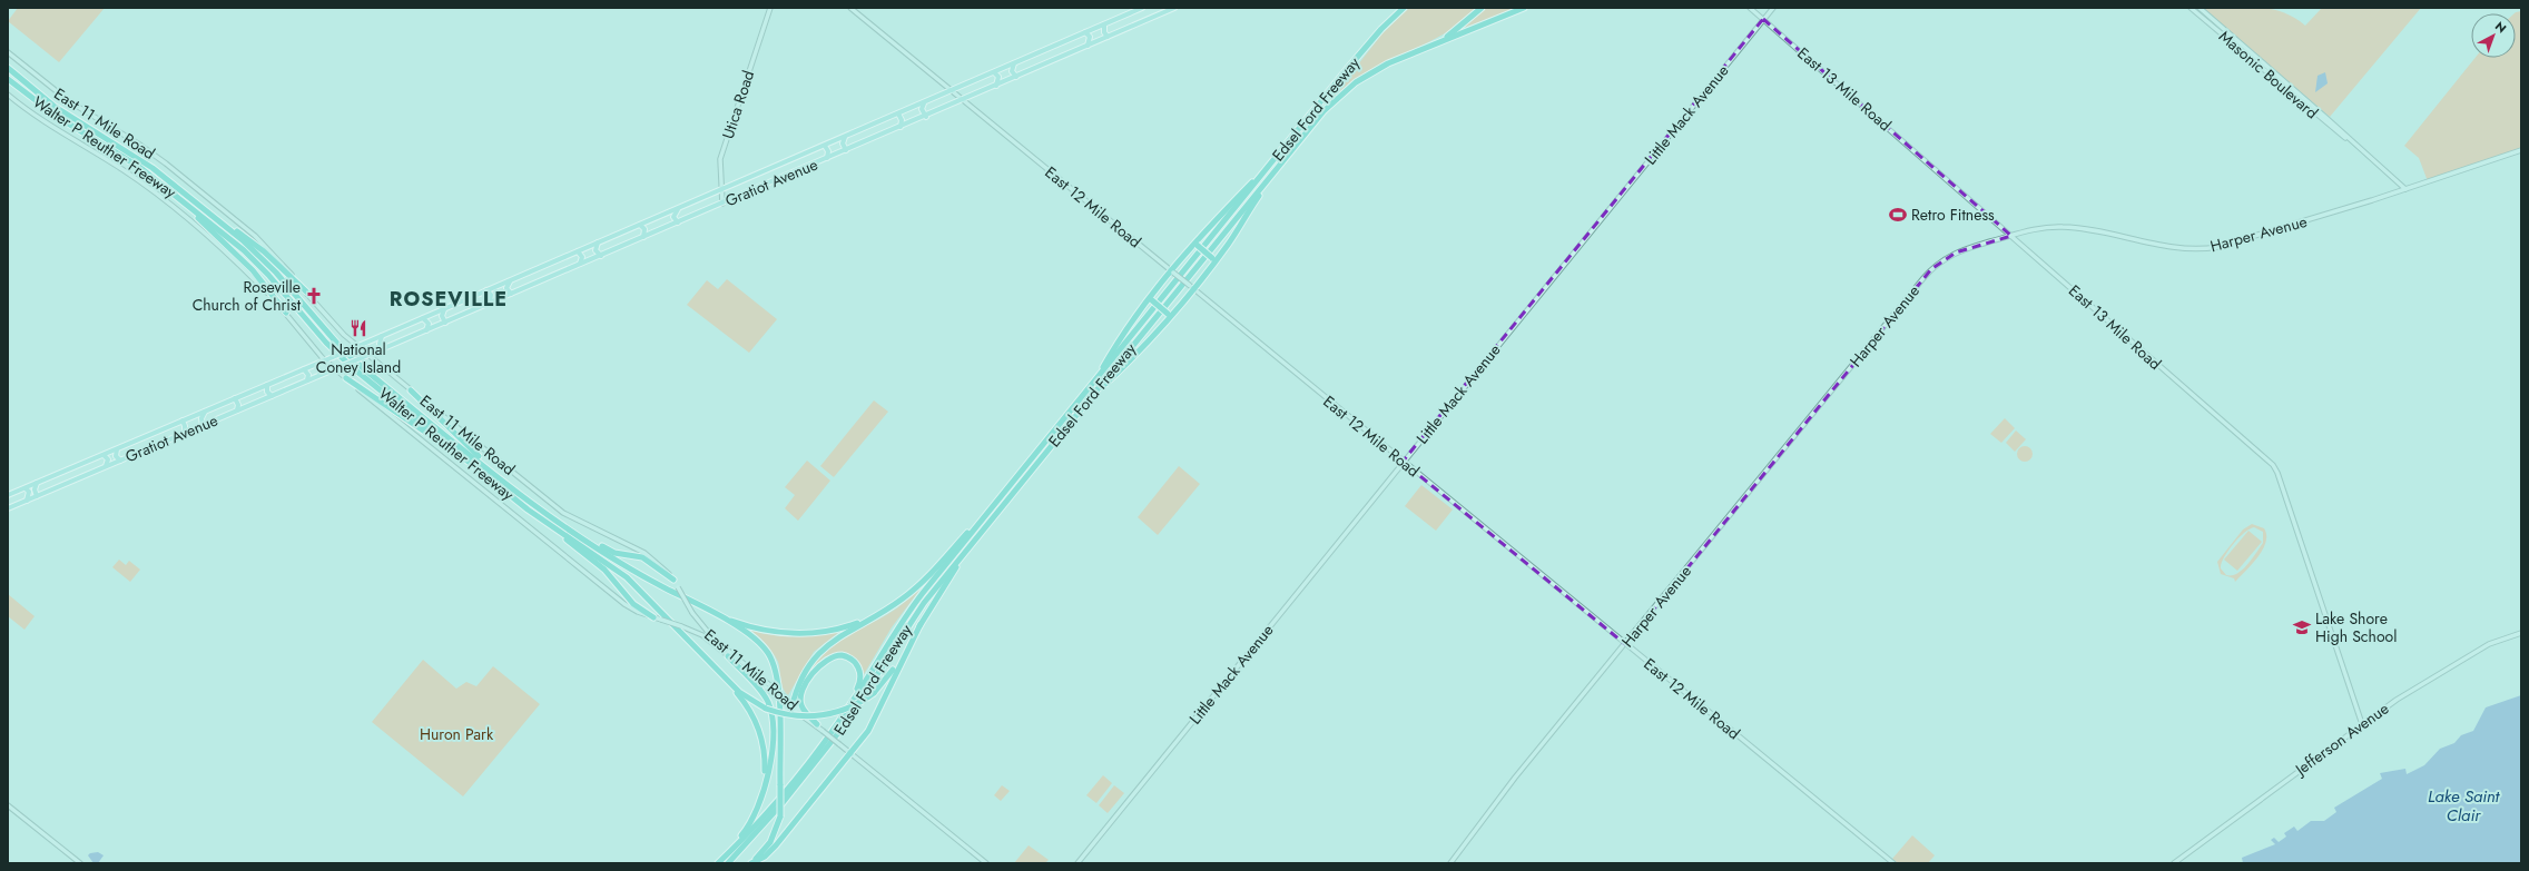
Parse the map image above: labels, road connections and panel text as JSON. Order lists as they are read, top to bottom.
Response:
{
  "streets": {
    "highway": ["Edsel Ford Freeway", "Walter P Reuther Freeway"],
    "main road": [
      "Masonic Boulevard",
      "East 13 Mile Road",
      "Utica Road",
      "Little Mack Avenue",
      "East 11 Mile Road",
      "Gratiot Avenue",
      "East 12 Mile Road",
      "Harper Avenue",
      "Jefferson Avenue"
    ]
  },
  "crossings": [
    ["Masonic Boulevard", "Harper Avenue"],
    ["East 13 Mile Road", "Little Mack Avenue"],
    ["East 13 Mile Road", "Harper Avenue"],
    ["East 13 Mile Road", "Jefferson Avenue"],
    ["Utica Road", "Gratiot Avenue"],
    ["Little Mack Avenue", "East 12 Mile Road"],
    ["East 11 Mile Road", "Gratiot Avenue"],
    ["Gratiot Avenue", "East 12 Mile Road"],
    ["East 12 Mile Road", "Harper Avenue"]
  ],
  "districts": ["ROSEVILLE"],
  "water": ["Lake Saint Clair"],
  "parks": ["Huron Park"],
  "places": {
    "sports": ["Retro Fitness"],
    "church": ["Roseville Church of Christ"],
    "restaurant": ["National Coney Island"],
    "school or university": ["Lake Shore High School"]
  },
  "north": "top right"
}
